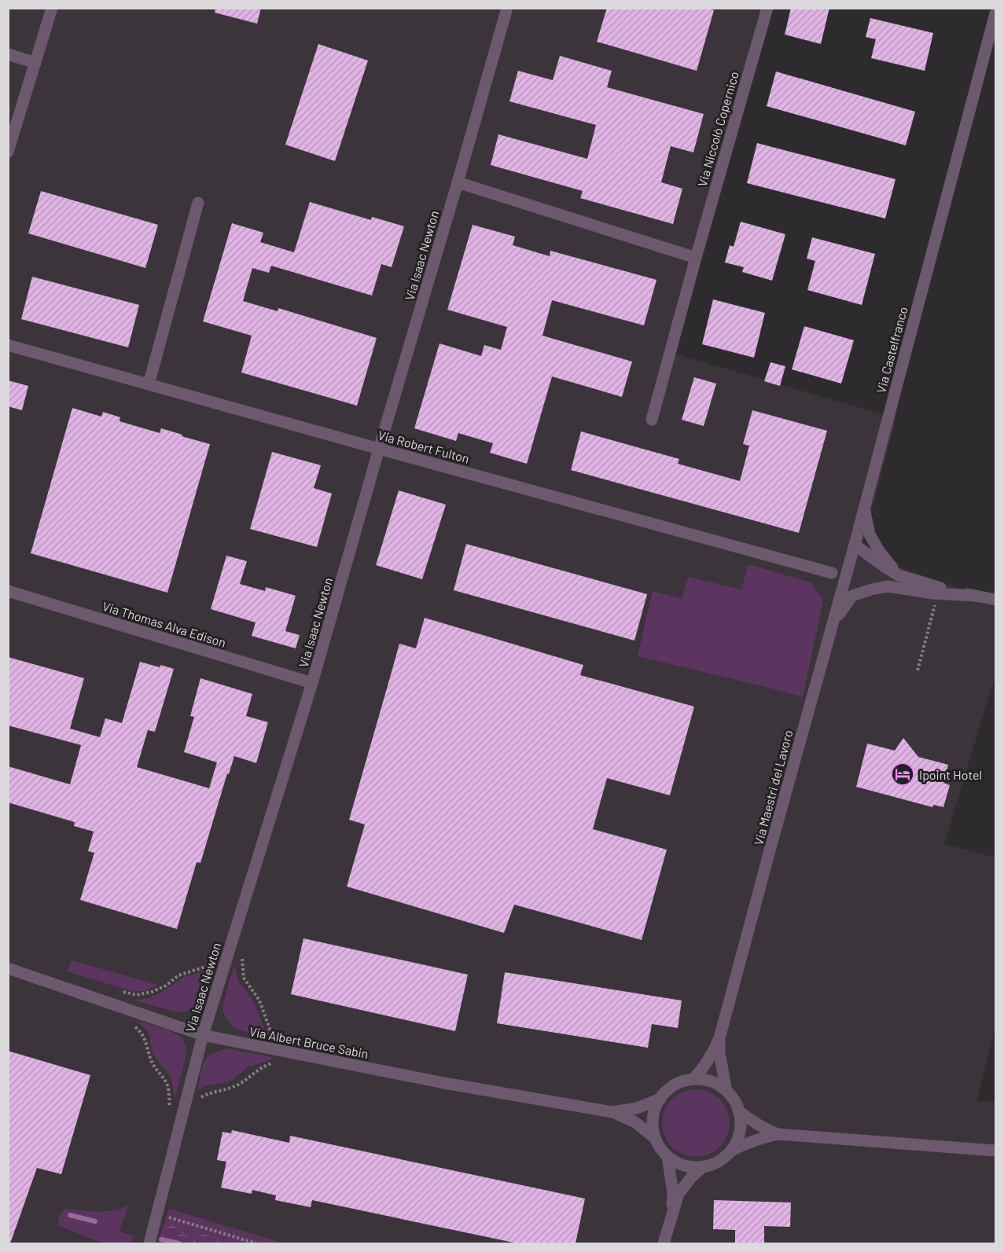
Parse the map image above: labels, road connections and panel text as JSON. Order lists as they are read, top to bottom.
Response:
{
  "streets": {
    "street": [
      "Via Niccolò Copernico",
      "Via Isaac Newton",
      "Via Castelfranco",
      "Via Robert Fulton",
      "Via Thomas Alva Edison",
      "Via Maestri del Lavoro",
      "Via Albert Bruce Sabin"
    ]
  },
  "crossings": [
    ["Via Isaac Newton", "Via Robert Fulton"],
    ["Via Isaac Newton", "Via Thomas Alva Edison"],
    ["Via Isaac Newton", "Via Albert Bruce Sabin"],
    ["Via Castelfranco", "Via Maestri del Lavoro"],
    ["Via Maestri del Lavoro", "Via Albert Bruce Sabin"]
  ],
  "places": {
    "hotel": ["Ipoint Hotel"]
  }
}
